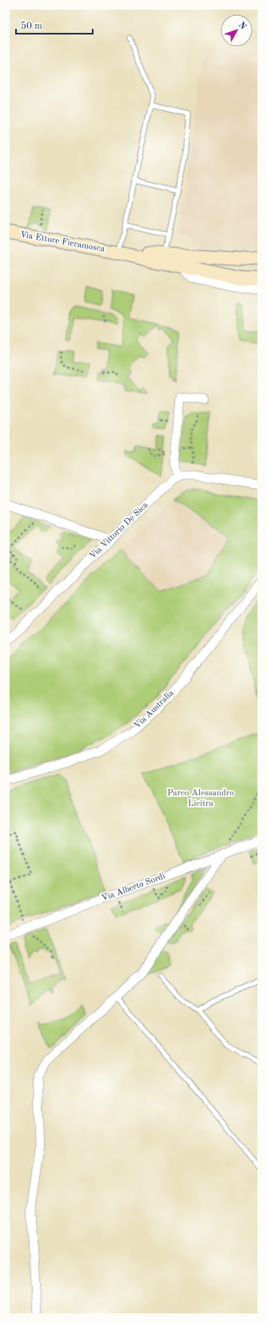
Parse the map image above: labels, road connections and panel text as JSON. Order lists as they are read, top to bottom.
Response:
{
  "streets": {
    "main road": ["Via Ettore Fieramosca"],
    "street": ["Via Vittorio De Sica", "Via Australia", "Via Alberto Sordi"]
  },
  "parks": ["Parco Alessandro Licitra"],
  "scale_bar": "50 m",
  "north": "top right"
}
